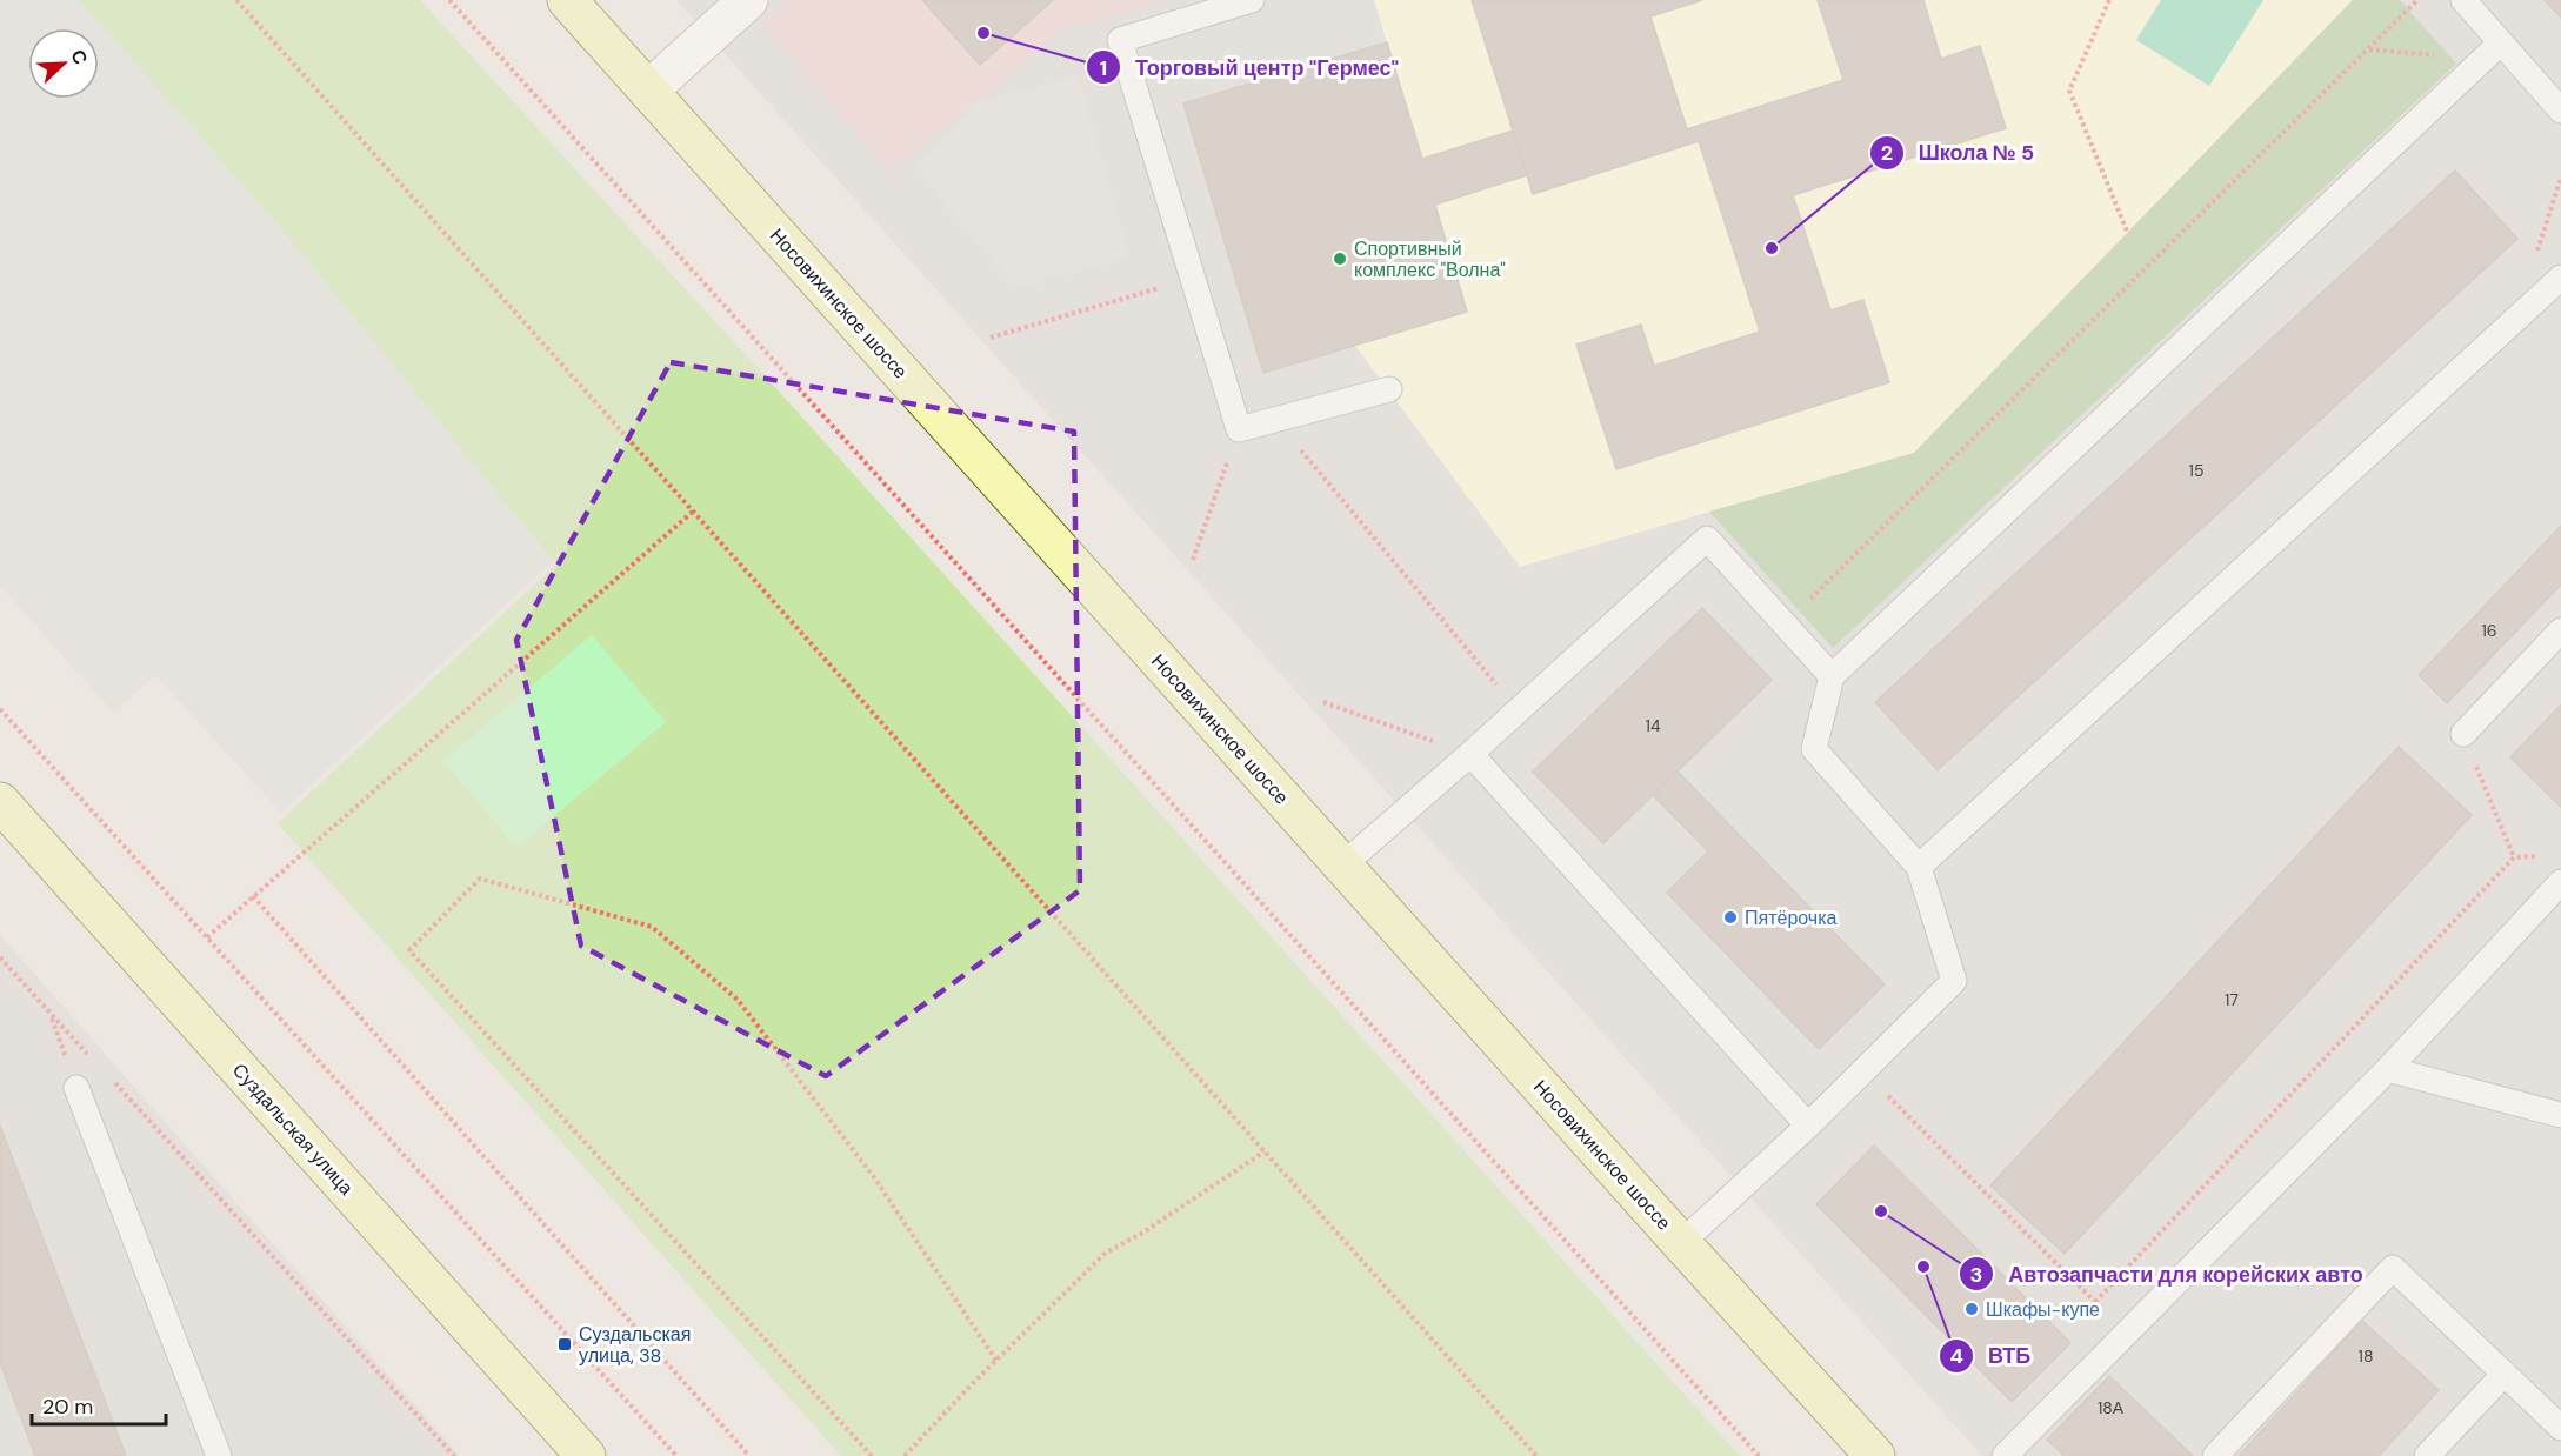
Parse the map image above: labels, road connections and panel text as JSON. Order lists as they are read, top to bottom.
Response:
{
  "streets": {
    "main road": ["Носовихинское шоссе", "Суздальская улица"]
  },
  "places": {
    "other": [
      "Торговый центр \"Гермес\"",
      "Школа № 5",
      "Спортивный комплекс \"Волна\"",
      "Пятёрочка",
      "Автозапчасти для корейских авто",
      "ВТБ",
      "Шкафы-купе"
    ],
    "transit": ["Суздальская улица, 38"]
  },
  "house_numbers": [
    "15",
    "16",
    "14",
    "17",
    "18",
    "18А"
  ],
  "scale_bar": "20 m",
  "north": "top right"
}
